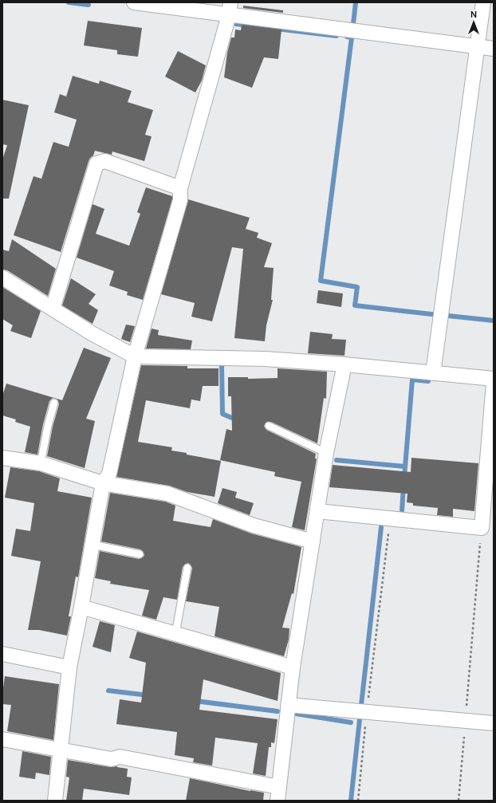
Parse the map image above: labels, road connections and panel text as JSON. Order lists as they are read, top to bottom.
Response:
{
  "north": "top"
}
